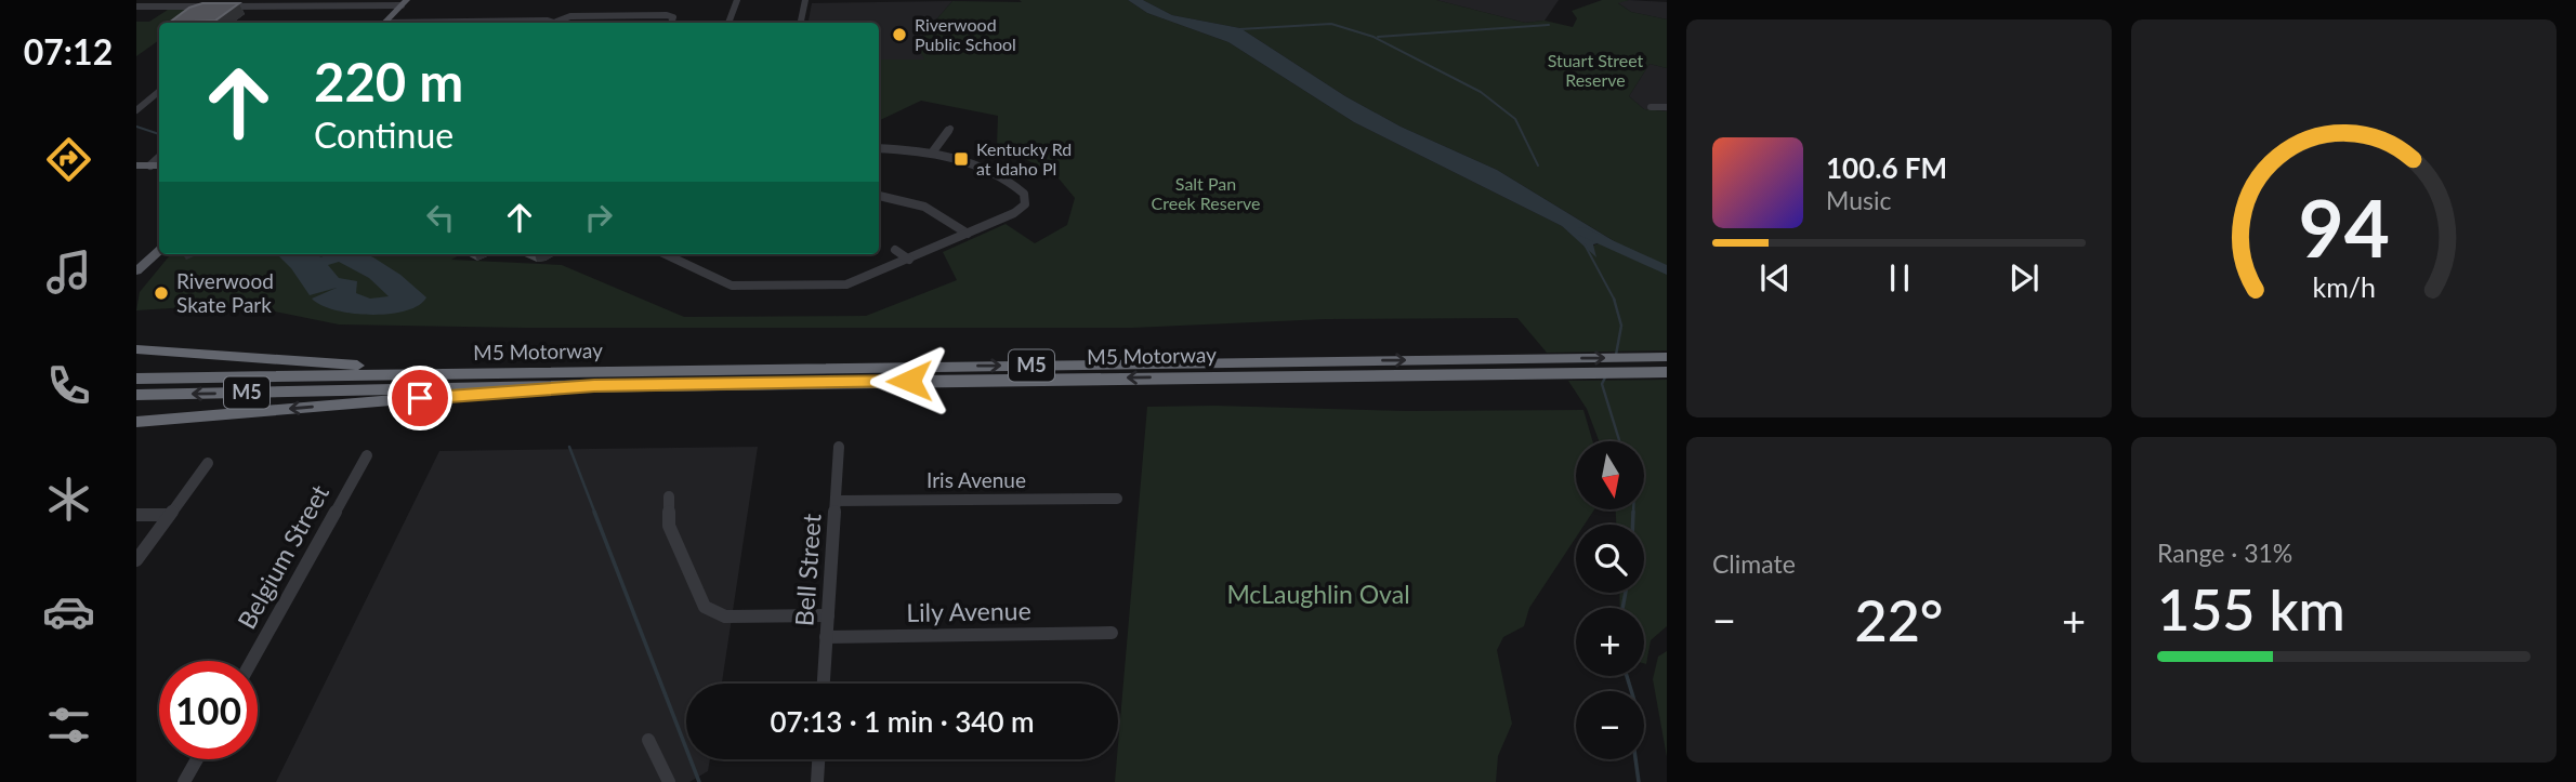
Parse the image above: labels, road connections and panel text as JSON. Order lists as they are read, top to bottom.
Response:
{
  "streets": {
    "highway": ["M5 Motorway", "M5"],
    "street": [
      "Iris Avenue",
      "Belgium Street",
      "Bell Street",
      "Lily Avenue"
    ]
  },
  "crossings": [
    ["Iris Avenue", "Bell Street"],
    ["Bell Street", "Lily Avenue"]
  ],
  "parks": ["Stuart Street Reserve", "Salt Pan Creek Reserve", "McLaughlin Oval"],
  "places": {
    "other": ["Riverwood Public School", "Riverwood Skate Park"],
    "transit": ["Kentucky Rd at Idaho Pl"]
  },
  "north": "bottom",
  "page": {
    "tabs": "07:12",
    "turn": ["220 m", "Continue"],
    "song": ["100.6 FM", "Music"],
    "tile": [
      "Climate",
      ["Range · 31%", "155 km"]
    ],
    "map_buttons": ["+", "−"],
    "heat": ["−", "22°", "+"],
    "limit": "100",
    "trip": "07:13 · 1 min · 340 m",
    "gauge": ["94", "km/h"]
  }
}
